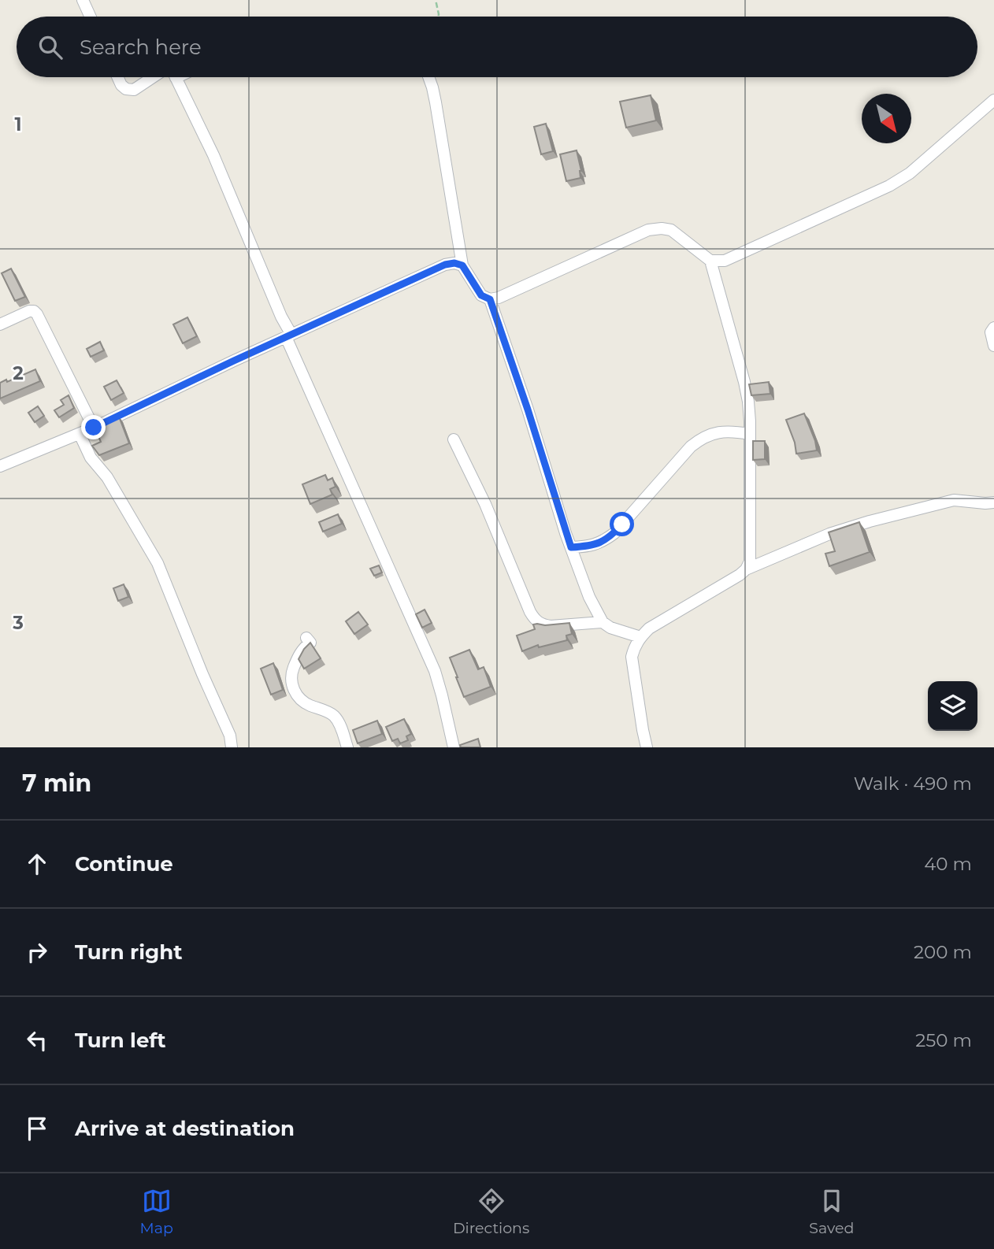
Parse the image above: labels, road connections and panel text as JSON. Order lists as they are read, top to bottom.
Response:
{
  "north": "bottom right",
  "page": {
    "search": "Search here",
    "heading": ["7 min", "Walk · 490 m"],
    "list": [
      ["Continue", "40 m"],
      ["Turn right", "200 m"],
      ["Turn left", "250 m"],
      "Arrive at destination"
    ],
    "nav": ["Map", "Directions", "Saved"]
  },
  "grid": {
    "rows": ["1", "2", "3"]
  }
}
